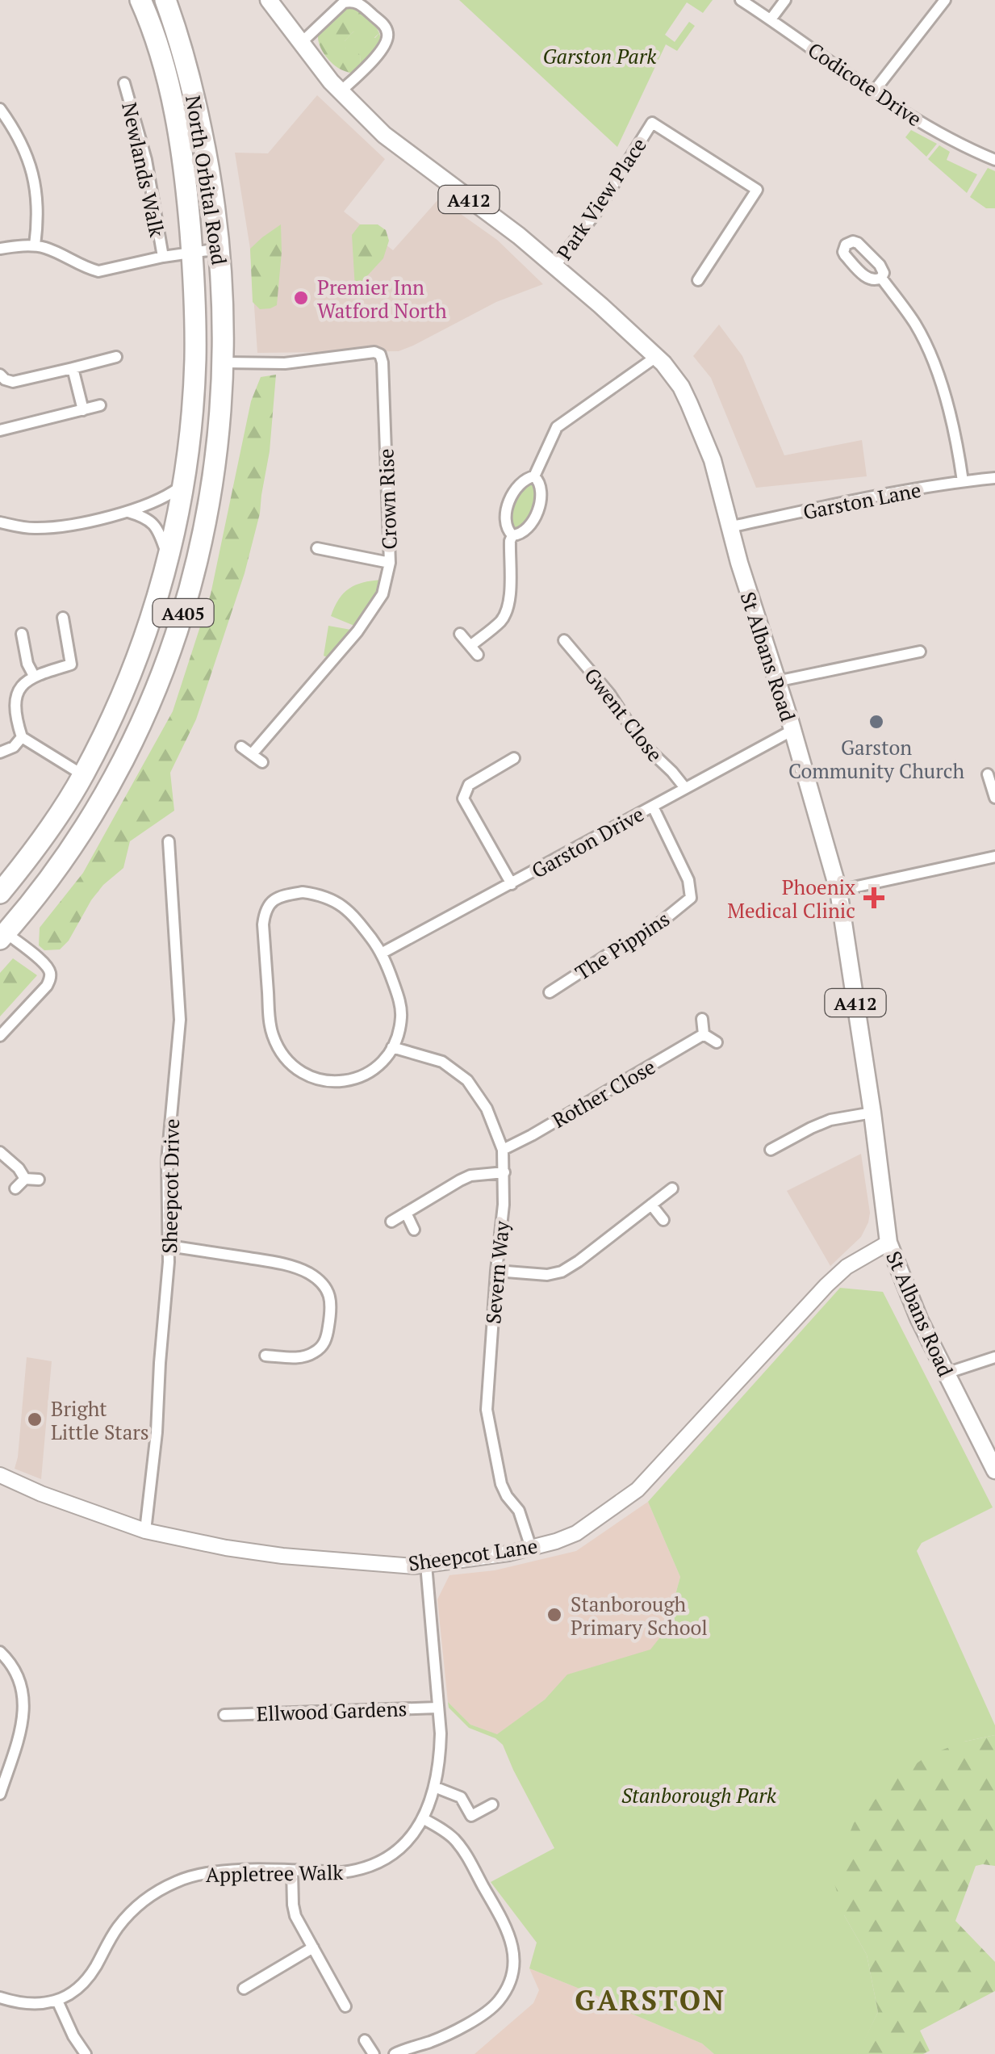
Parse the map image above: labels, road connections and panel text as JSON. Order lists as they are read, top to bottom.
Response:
{
  "streets": {
    "highway": ["North Orbital Road", "A405"],
    "main road": ["A412", "St Albans Road"],
    "street": [
      "Codicote Drive",
      "Newlands Walk",
      "Park View Place",
      "Crown Rise",
      "Garston Lane",
      "Gwent Close",
      "Garston Drive",
      "The Pippins",
      "Rother Close",
      "Sheepcot Drive",
      "Severn Way",
      "Sheepcot Lane",
      "Ellwood Gardens",
      "Appletree Walk"
    ]
  },
  "crossings": [
    ["North Orbital Road", "Crown Rise"],
    ["Park View Place", "St Albans Road"],
    ["Garston Lane", "St Albans Road"],
    ["St Albans Road", "Garston Drive"],
    ["St Albans Road", "Sheepcot Lane"],
    ["Gwent Close", "Garston Drive"],
    ["Garston Drive", "The Pippins"],
    ["Garston Drive", "Severn Way"],
    ["Rother Close", "Severn Way"],
    ["Sheepcot Drive", "Sheepcot Lane"],
    ["Severn Way", "Sheepcot Lane"],
    ["Sheepcot Lane", "Appletree Walk"],
    ["Ellwood Gardens", "Appletree Walk"]
  ],
  "districts": ["GARSTON"],
  "parks": ["Garston Park", "Stanborough Park"],
  "places": {
    "other": [
      "Premier Inn Watford North",
      "Garston Community Church",
      "Bright Little Stars",
      "Stanborough Primary School"
    ],
    "health": ["Phoenix Medical Clinic"]
  }
}
